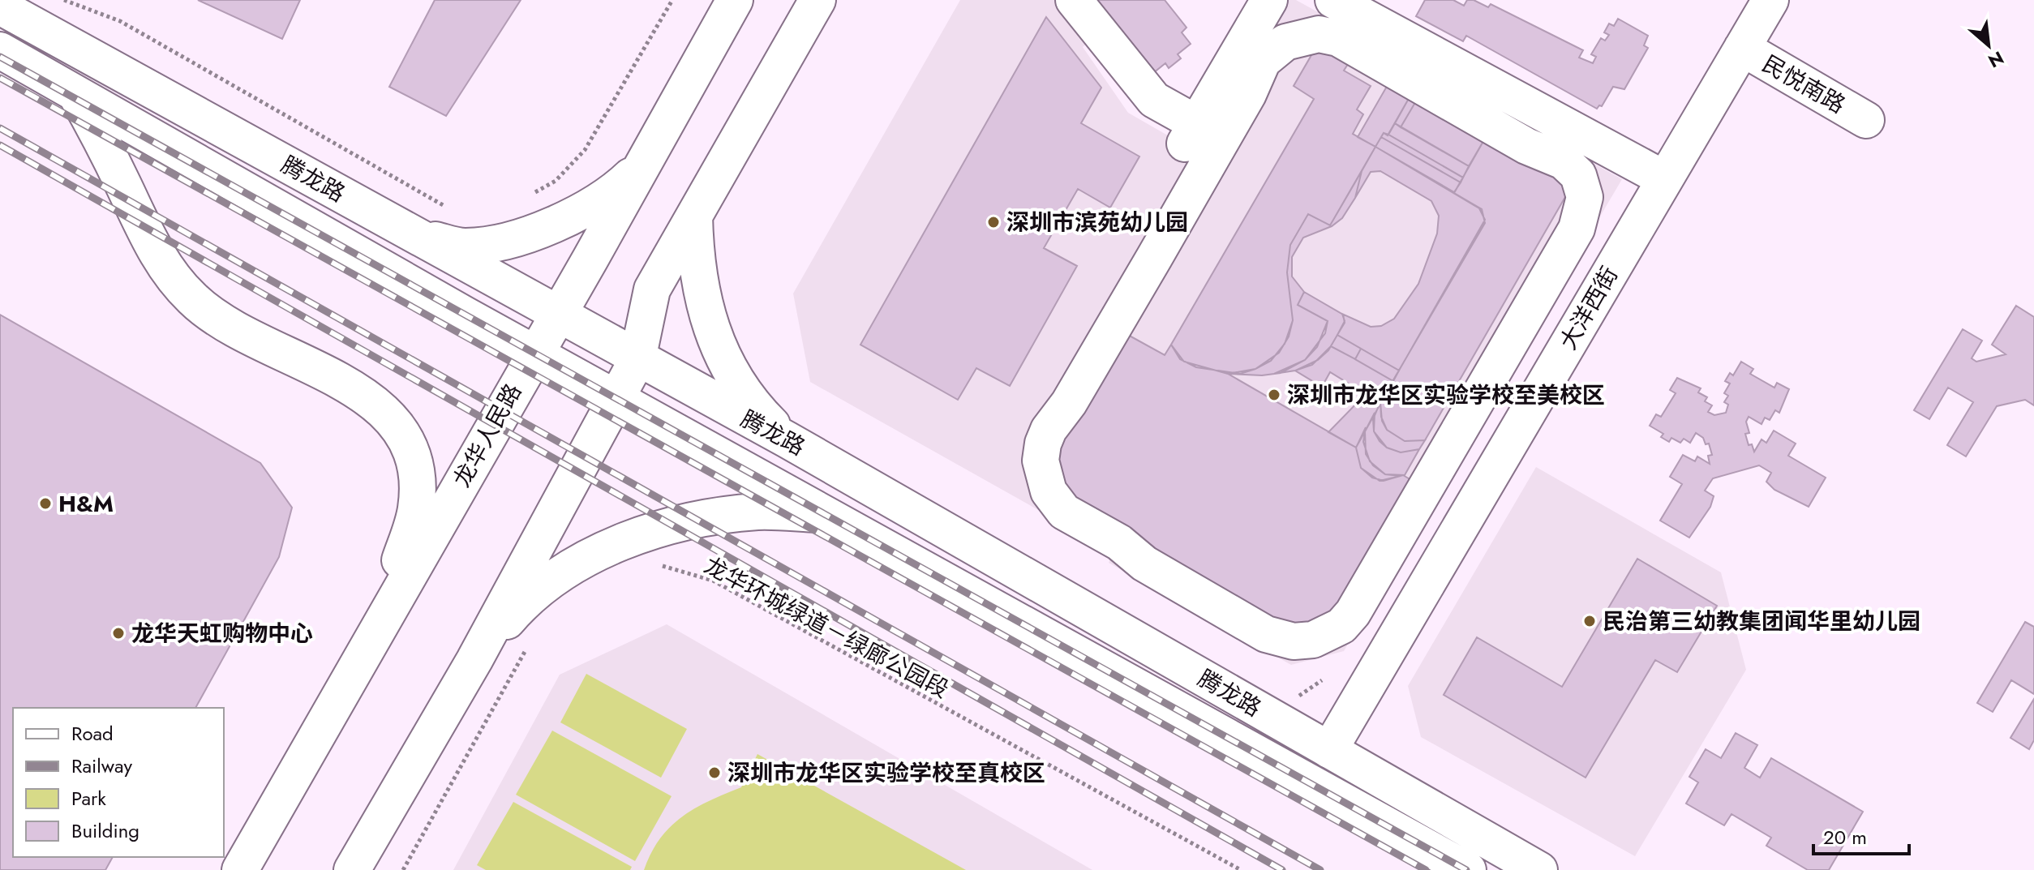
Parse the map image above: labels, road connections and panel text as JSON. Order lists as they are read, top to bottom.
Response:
{
  "streets": {
    "main road": [
      "民悦南路",
      "腾龙路",
      "大洋西街",
      "龙华人民路"
    ],
    "path": ["龙华环城绿道－绿廊公园段"]
  },
  "crossings": [
    ["民悦南路", "大洋西街"],
    ["腾龙路", "大洋西街"],
    ["腾龙路", "龙华人民路"]
  ],
  "places": [
    "深圳市滨苑幼儿园",
    "深圳市龙华区实验学校至美校区",
    "H&M",
    "民治第三幼教集团闻华里幼儿园",
    "龙华天虹购物中心",
    "深圳市龙华区实验学校至真校区"
  ],
  "legend": [
    "Road",
    "Railway",
    "Park",
    "Building"
  ],
  "scale_bar": "20 m",
  "north": "bottom right"
}
